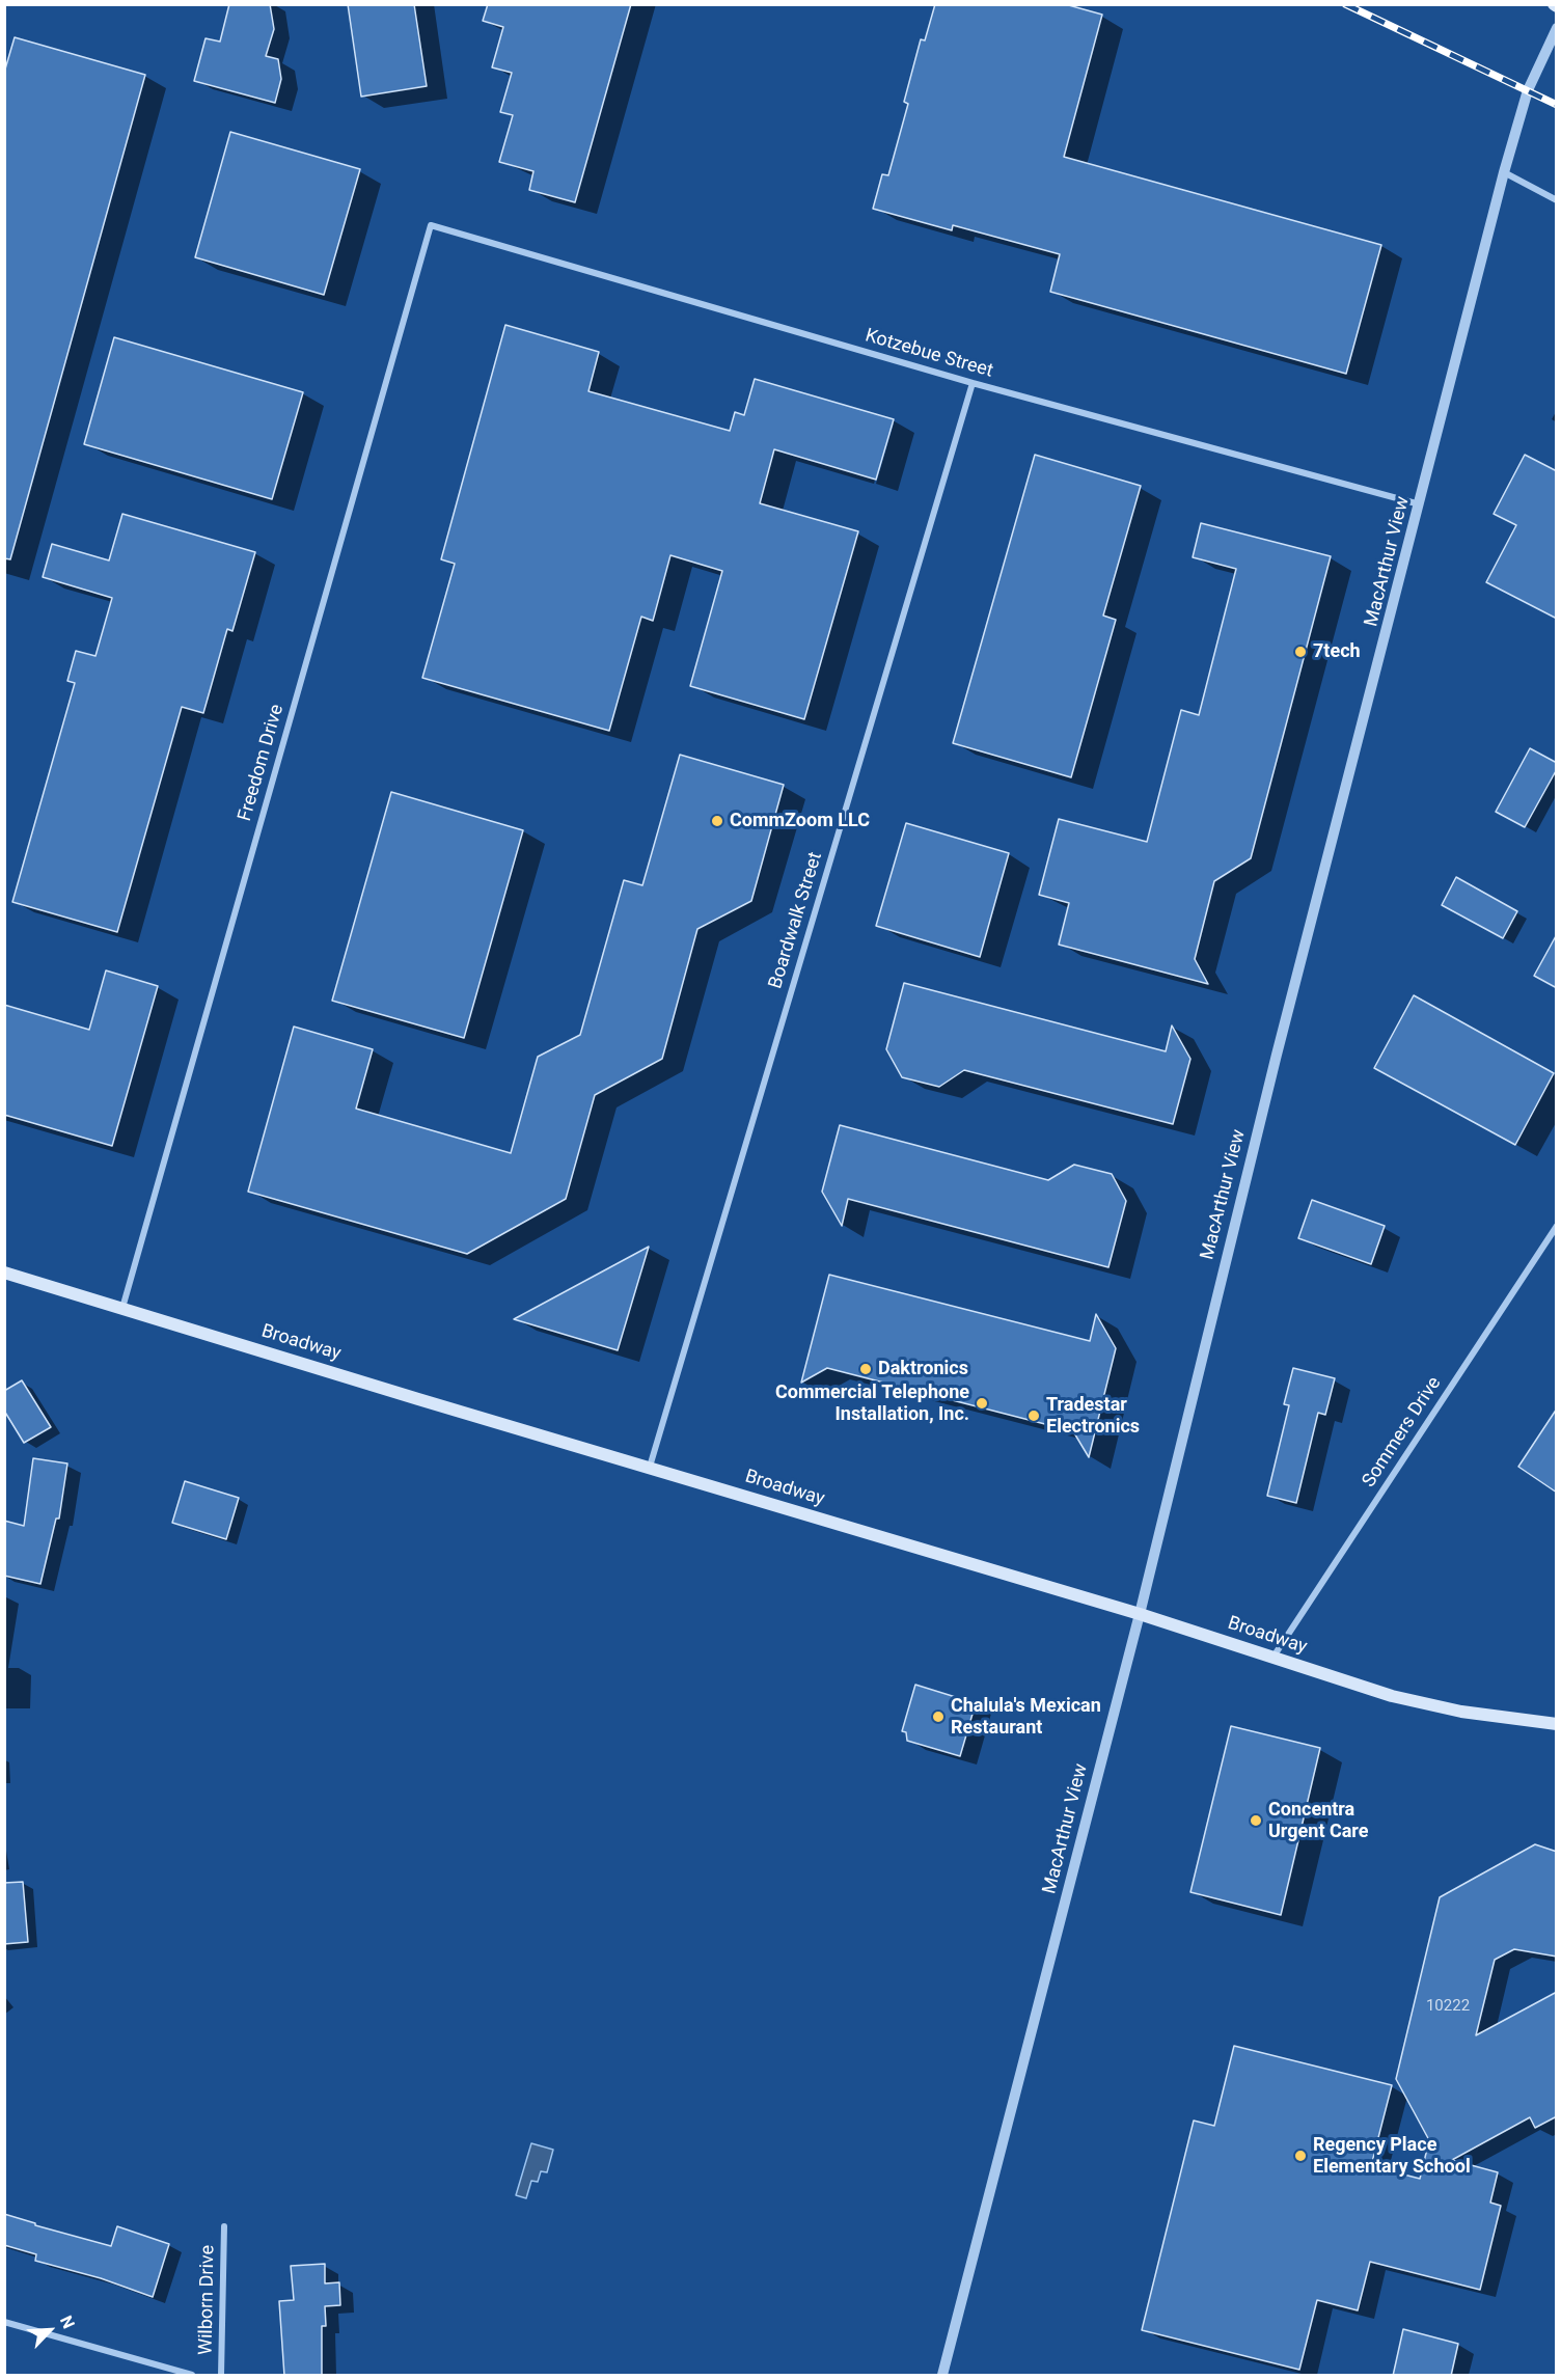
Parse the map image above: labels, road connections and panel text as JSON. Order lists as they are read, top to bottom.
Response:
{
  "streets": {
    "main road": ["Broadway"],
    "street": [
      "Kotzebue Street",
      "MacArthur View",
      "Freedom Drive",
      "Boardwalk Street",
      "Sommers Drive",
      "Wilborn Drive"
    ]
  },
  "crossings": [
    ["Kotzebue Street", "MacArthur View"],
    ["Kotzebue Street", "Freedom Drive"],
    ["Kotzebue Street", "Boardwalk Street"],
    ["MacArthur View", "Broadway"],
    ["Freedom Drive", "Broadway"],
    ["Boardwalk Street", "Broadway"],
    ["Broadway", "Sommers Drive"]
  ],
  "places": [
    "7tech",
    "CommZoom LLC",
    "Daktronics",
    "Commercial Telephone Installation, Inc.",
    "Tradestar Electronics",
    "Chalula's Mexican Restaurant",
    "Concentra Urgent Care",
    "Regency Place Elementary School"
  ],
  "house_numbers": ["10222"],
  "north": "top right"
}
